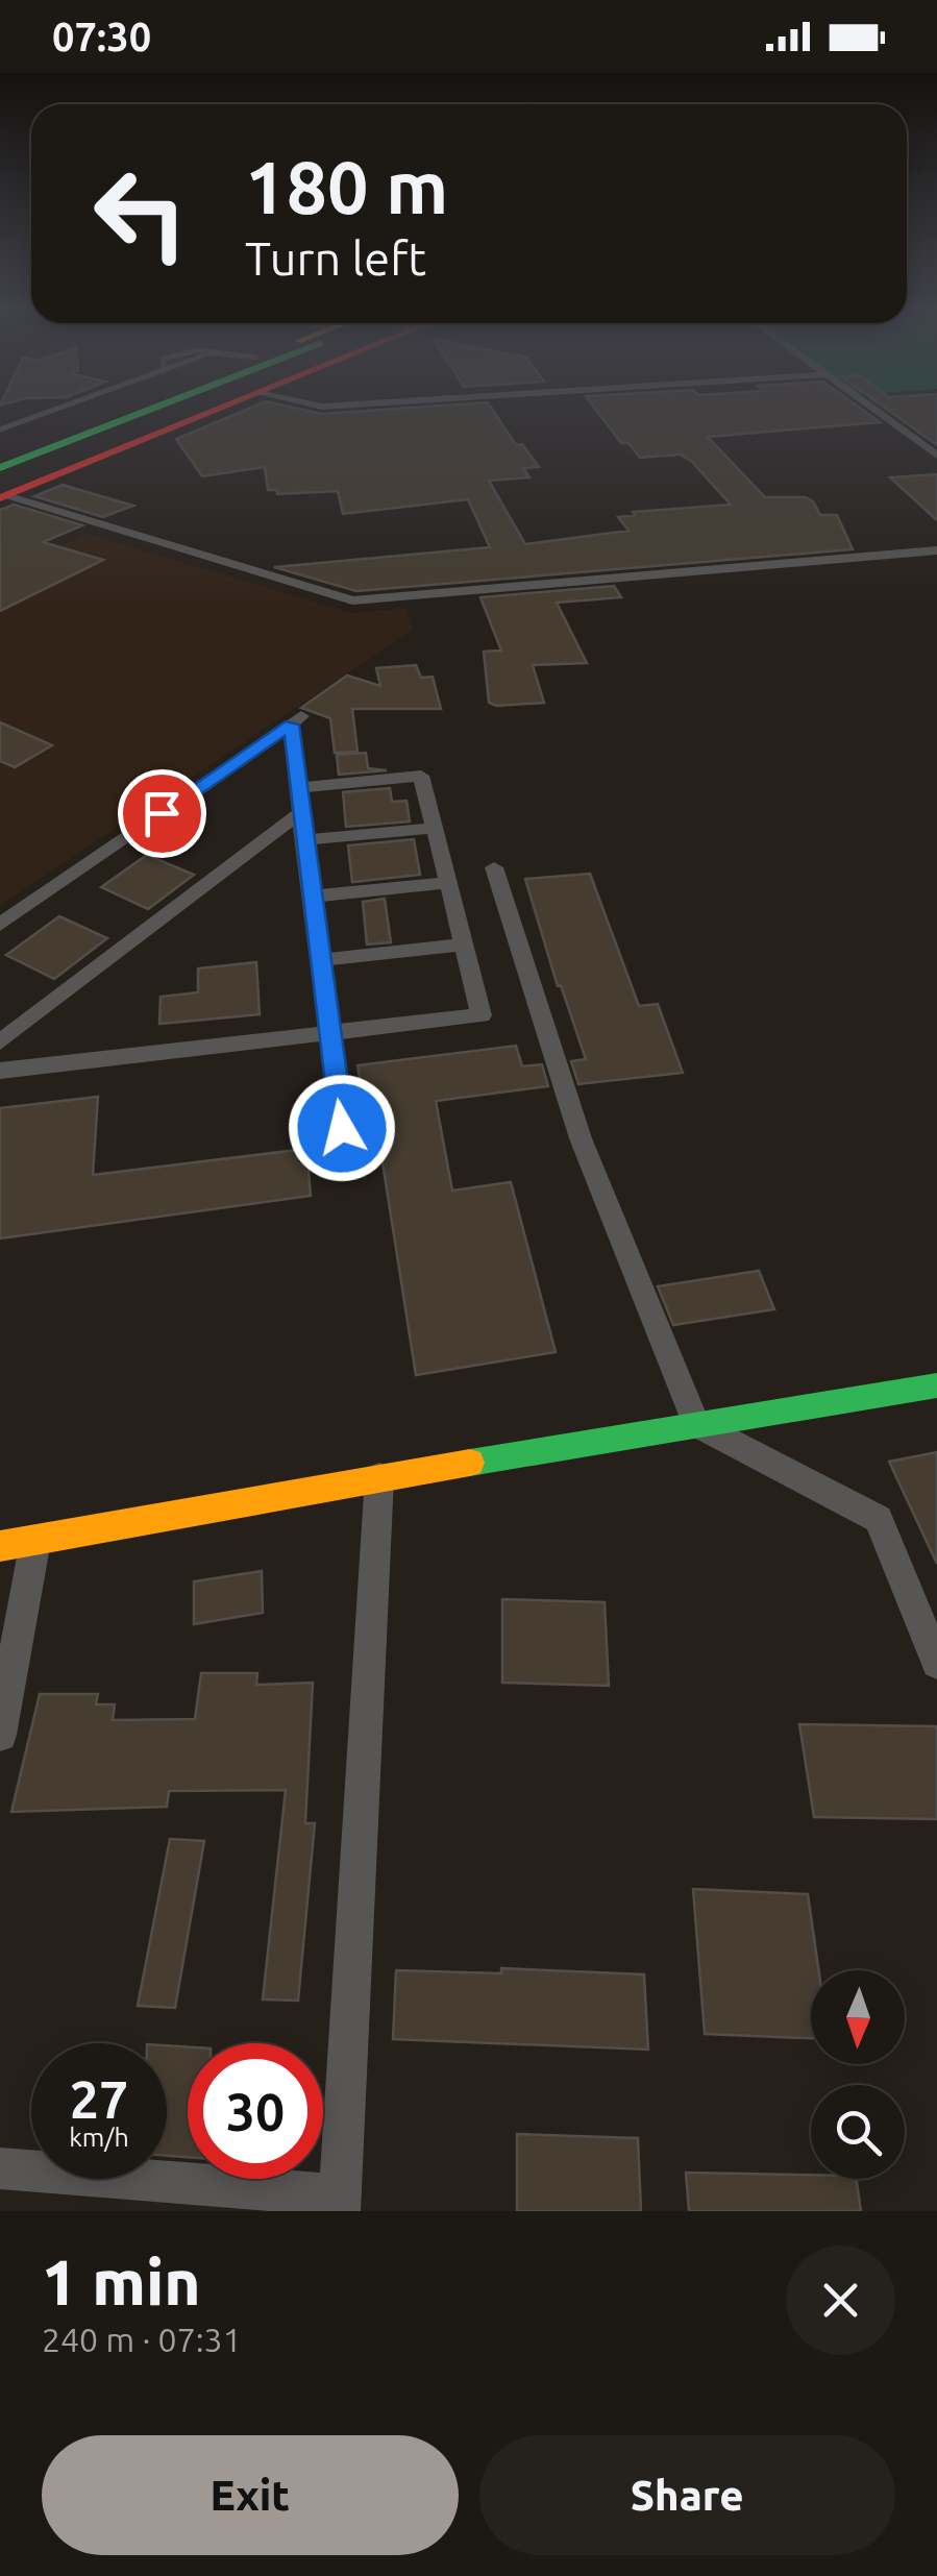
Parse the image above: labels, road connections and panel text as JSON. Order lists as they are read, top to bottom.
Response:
{
  "north": "bottom",
  "page": {
    "status": "07:30",
    "turn": ["180 m", "Turn left"],
    "speed": "27 km/h",
    "limit": "30",
    "heading": ["1 min", "240 m · 07:31"],
    "buttons": ["Exit", "Share"]
  }
}
